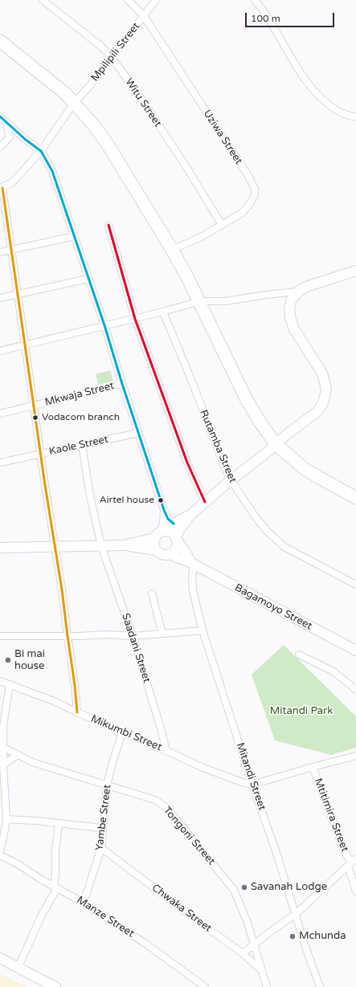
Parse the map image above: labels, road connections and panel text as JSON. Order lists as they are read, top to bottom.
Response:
{
  "streets": {
    "main road": ["Bagamoyo Street"],
    "street": [
      "Mpilipili Street",
      "Witu Street",
      "Uziwa Street",
      "Mkwaja Street",
      "Kaole Street",
      "Rutamba Street",
      "Saadani Street",
      "Mikumbi Street",
      "Mitandi Street",
      "Mtitimira Street",
      "Yambe Street",
      "Tongoni Street",
      "Chwaka Street",
      "Manze Street"
    ]
  },
  "crossings": [
    ["Mpilipili Street", "Witu Street"],
    ["Mpilipili Street", "Uziwa Street"],
    ["Witu Street", "Uziwa Street"],
    ["Kaole Street", "Saadani Street"],
    ["Bagamoyo Street", "Mitandi Street"],
    ["Saadani Street", "Mikumbi Street"],
    ["Mikumbi Street", "Mitandi Street"],
    ["Mikumbi Street", "Yambe Street"],
    ["Yambe Street", "Tongoni Street"],
    ["Yambe Street", "Chwaka Street"],
    ["Yambe Street", "Manze Street"],
    ["Tongoni Street", "Chwaka Street"]
  ],
  "parks": ["Mitandi Park"],
  "places": [
    "Vodacom branch",
    "Airtel house",
    "Bi mai house",
    "Savanah Lodge",
    "Mchunda"
  ],
  "scale_bar": "100 m"
}
